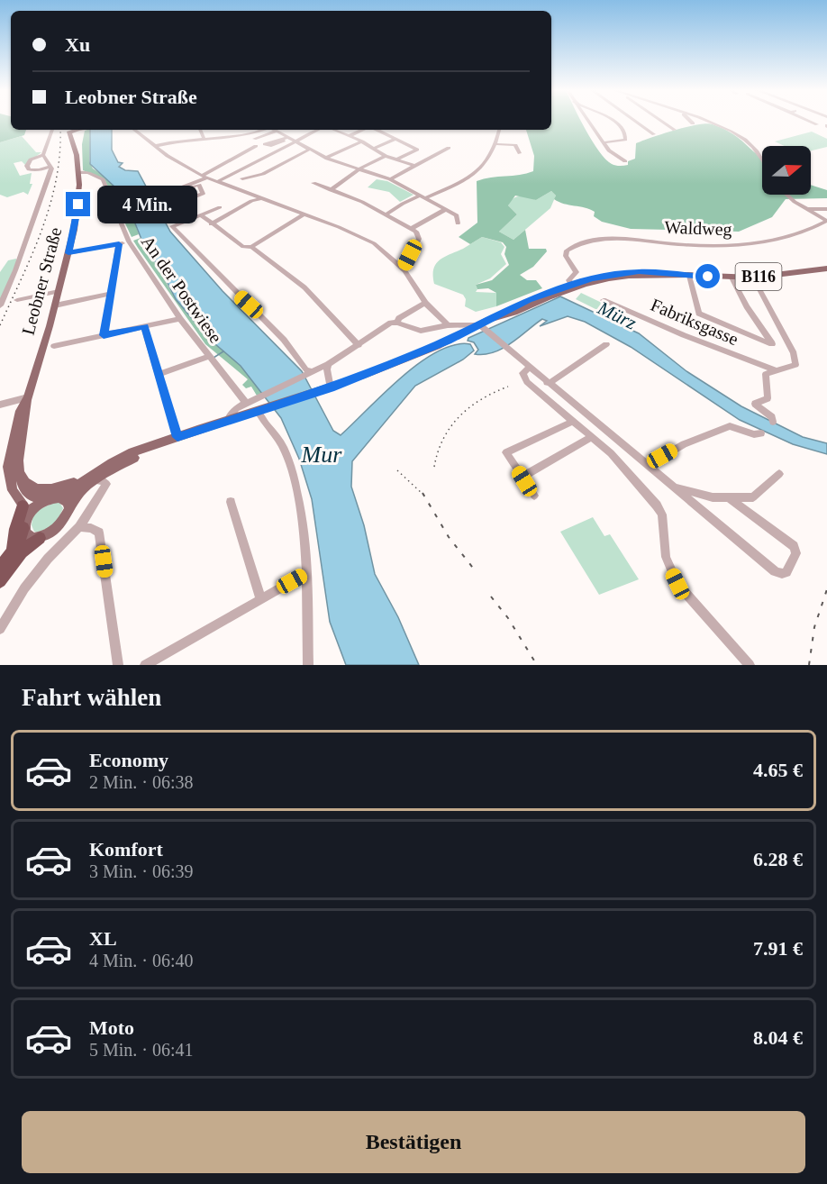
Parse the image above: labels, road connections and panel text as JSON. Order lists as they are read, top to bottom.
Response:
{
  "streets": {
    "main road": ["B116", "Leobner Straße"],
    "street": ["Waldweg", "An der Postwiese", "Fabriksgasse"]
  },
  "crossings": [
    ["Leobner Straße", "An der Postwiese"]
  ],
  "water": ["Mürz", "Mur"],
  "north": "right",
  "page": {
    "banner": ["Xu", "Leobner Straße"],
    "bubble": "4 Min.",
    "heading": "Fahrt wählen",
    "list": [
      {
        "name": "Economy",
        "note": "2 Min. · 06:38",
        "value": "4.65 €"
      },
      {
        "name": "Komfort",
        "note": "3 Min. · 06:39",
        "value": "6.28 €"
      },
      {
        "name": "XL",
        "note": "4 Min. · 06:40",
        "value": "7.91 €"
      },
      {
        "name": "Moto",
        "note": "5 Min. · 06:41",
        "value": "8.04 €"
      }
    ],
    "buttons": "Bestätigen"
  }
}
